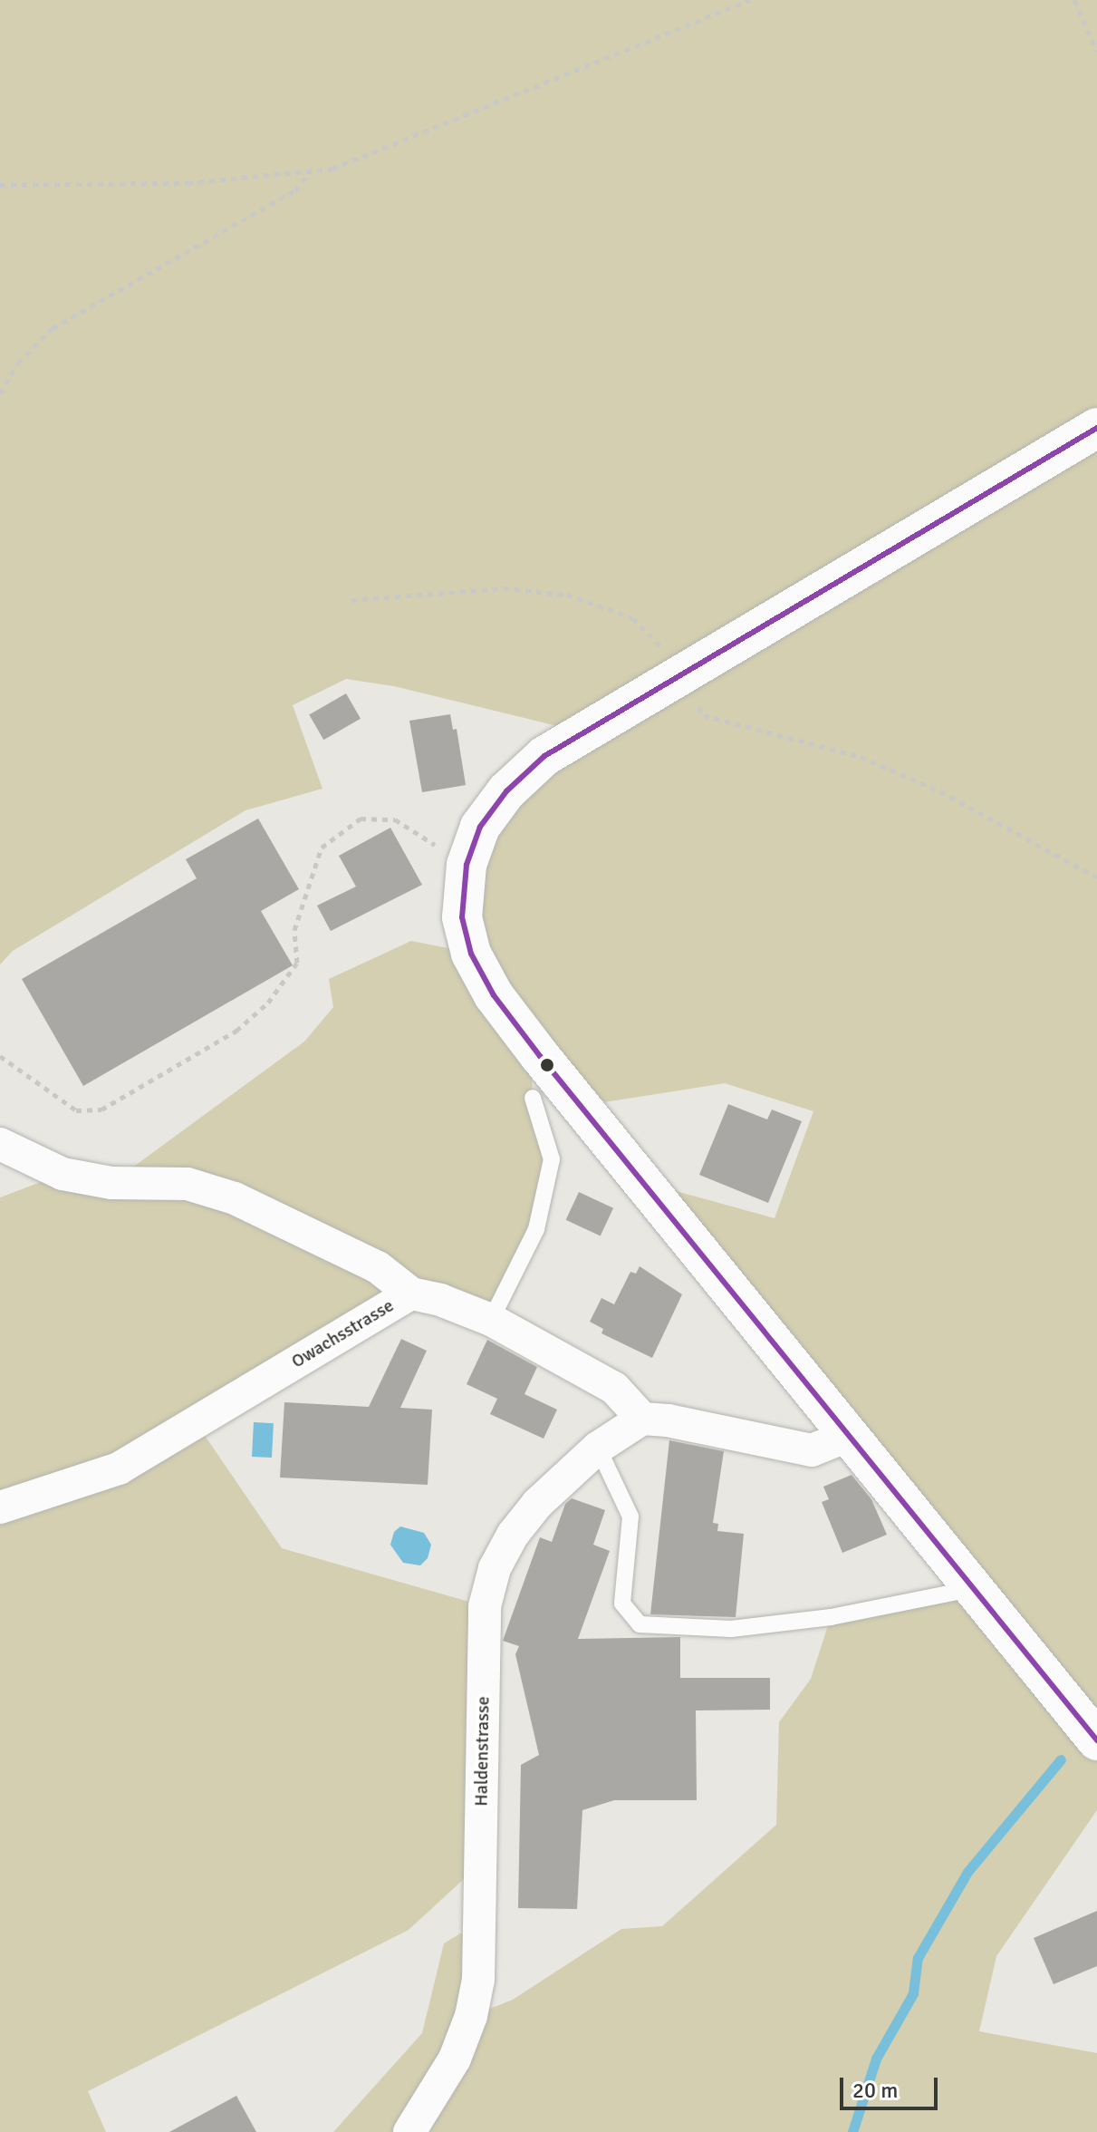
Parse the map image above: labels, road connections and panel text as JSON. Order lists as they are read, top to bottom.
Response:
{
  "streets": {
    "street": ["Owachsstrasse", "Haldenstrasse"]
  },
  "crossings": [
    ["Owachsstrasse", "Haldenstrasse"]
  ],
  "scale_bar": "20 m"
}
